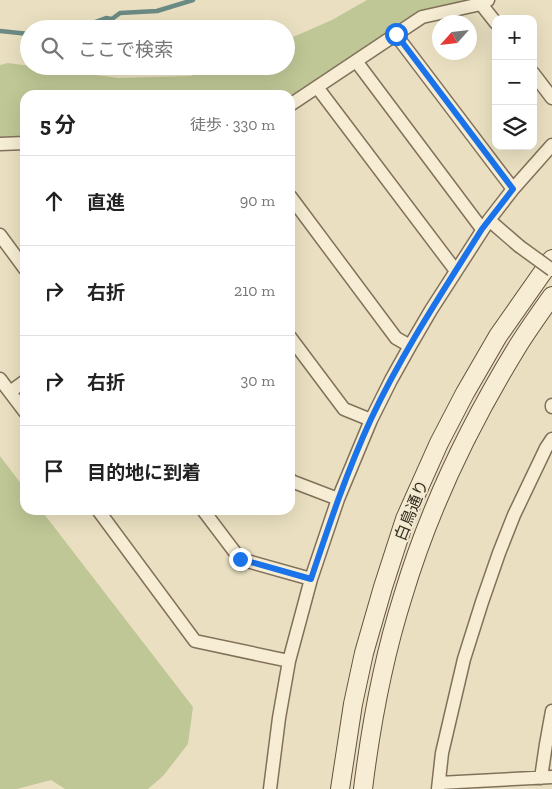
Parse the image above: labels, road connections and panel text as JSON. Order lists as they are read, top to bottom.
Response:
{
  "streets": {
    "main road": ["白鳥通り"]
  },
  "north": "bottom left",
  "page": {
    "map_buttons": ["+", "−"],
    "search": "ここで検索",
    "heading": ["5 分", "徒歩 · 330 m"],
    "list": [
      ["直進", "90 m"],
      ["右折", "210 m"],
      ["右折", "30 m"],
      "目的地に到着"
    ]
  }
}
